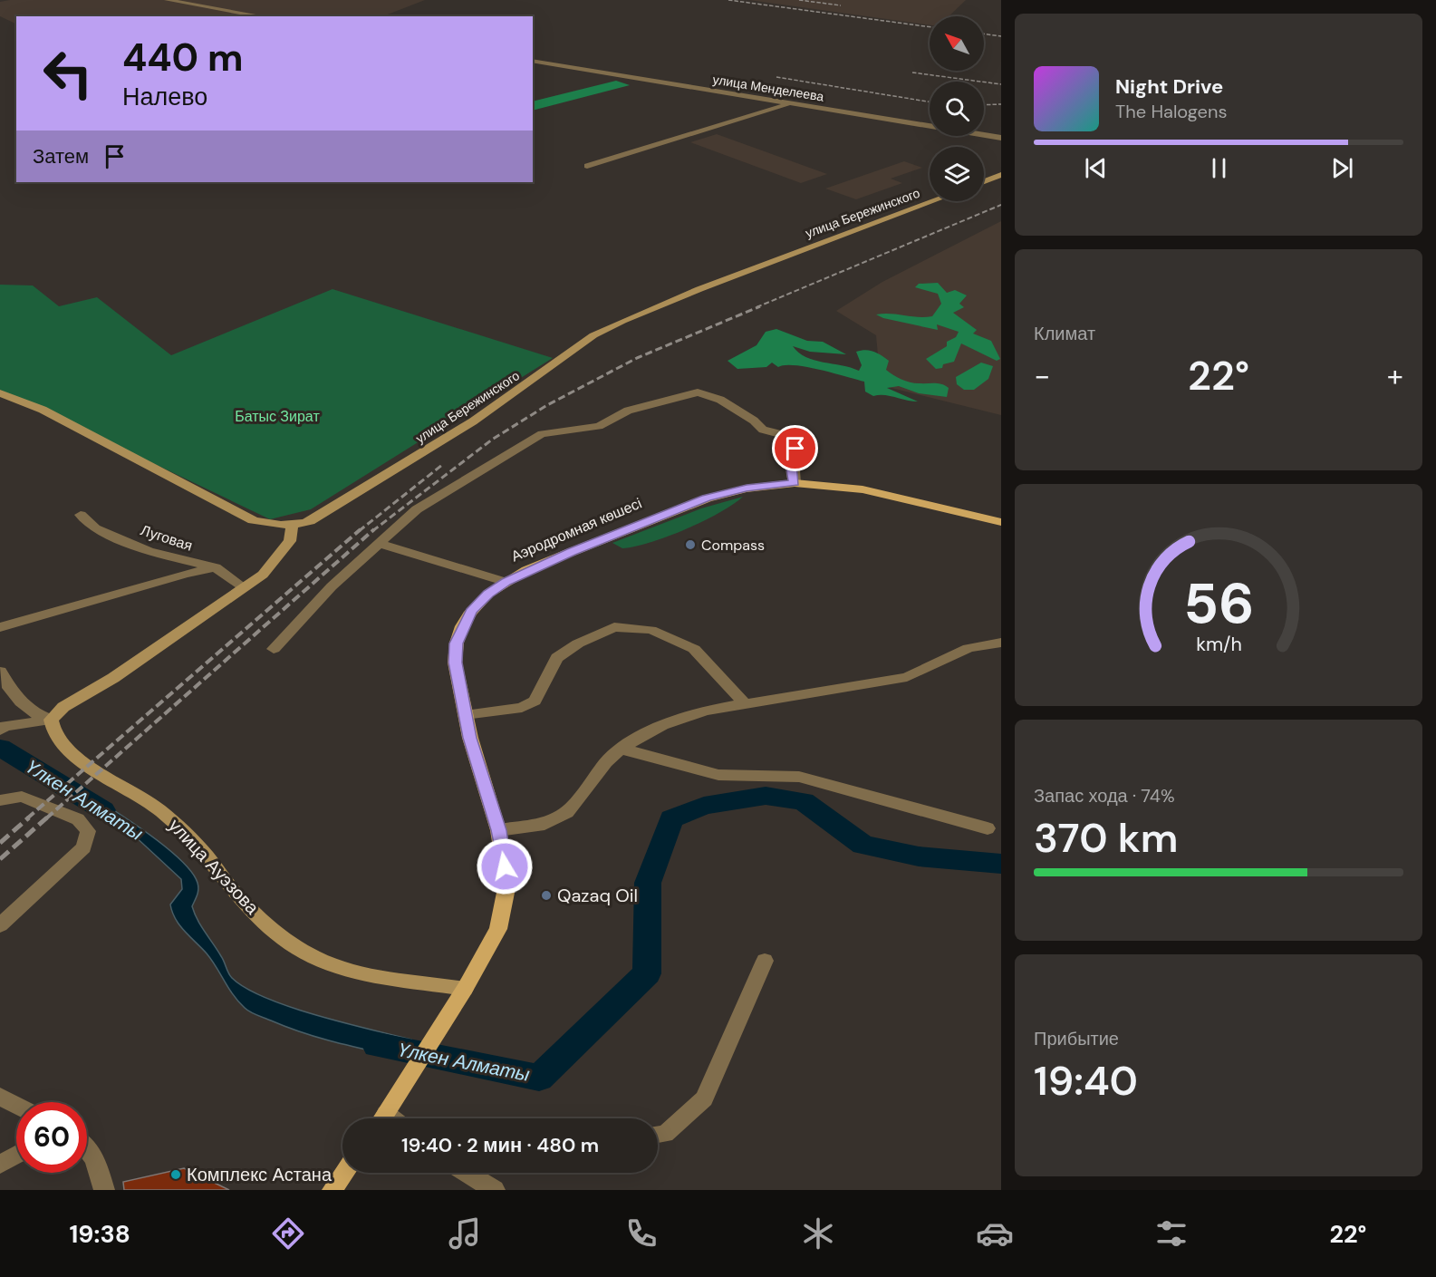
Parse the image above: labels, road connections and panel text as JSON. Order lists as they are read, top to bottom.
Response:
{
  "streets": {
    "main road": ["улица Бережинского", "Аэродромная көшесі", "улица Ауэзова"],
    "street": ["улица Менделеева", "Луговая"]
  },
  "crossings": [
    ["Аэродромная көшесі", "улица Ауэзова"]
  ],
  "water": ["Үлкен Алматы"],
  "parks": ["Батыс Зират"],
  "places": ["Compass", "Qazaq Oil", "Комплекс Астана"],
  "north": "top left",
  "page": {
    "turn": ["440 m", "Налево"],
    "song": ["Night Drive", "The Halogens"],
    "then": "Затем",
    "tile": [
      "Климат",
      ["Запас хода · 74%", "370 km"],
      ["Прибытие", "19:40"]
    ],
    "heat": ["−", "22°", "+"],
    "limit": "60",
    "trip": "19:40 · 2 мин · 480 m",
    "tabs": ["19:38", "22°"],
    "gauge": ["56", "km/h"]
  }
}
